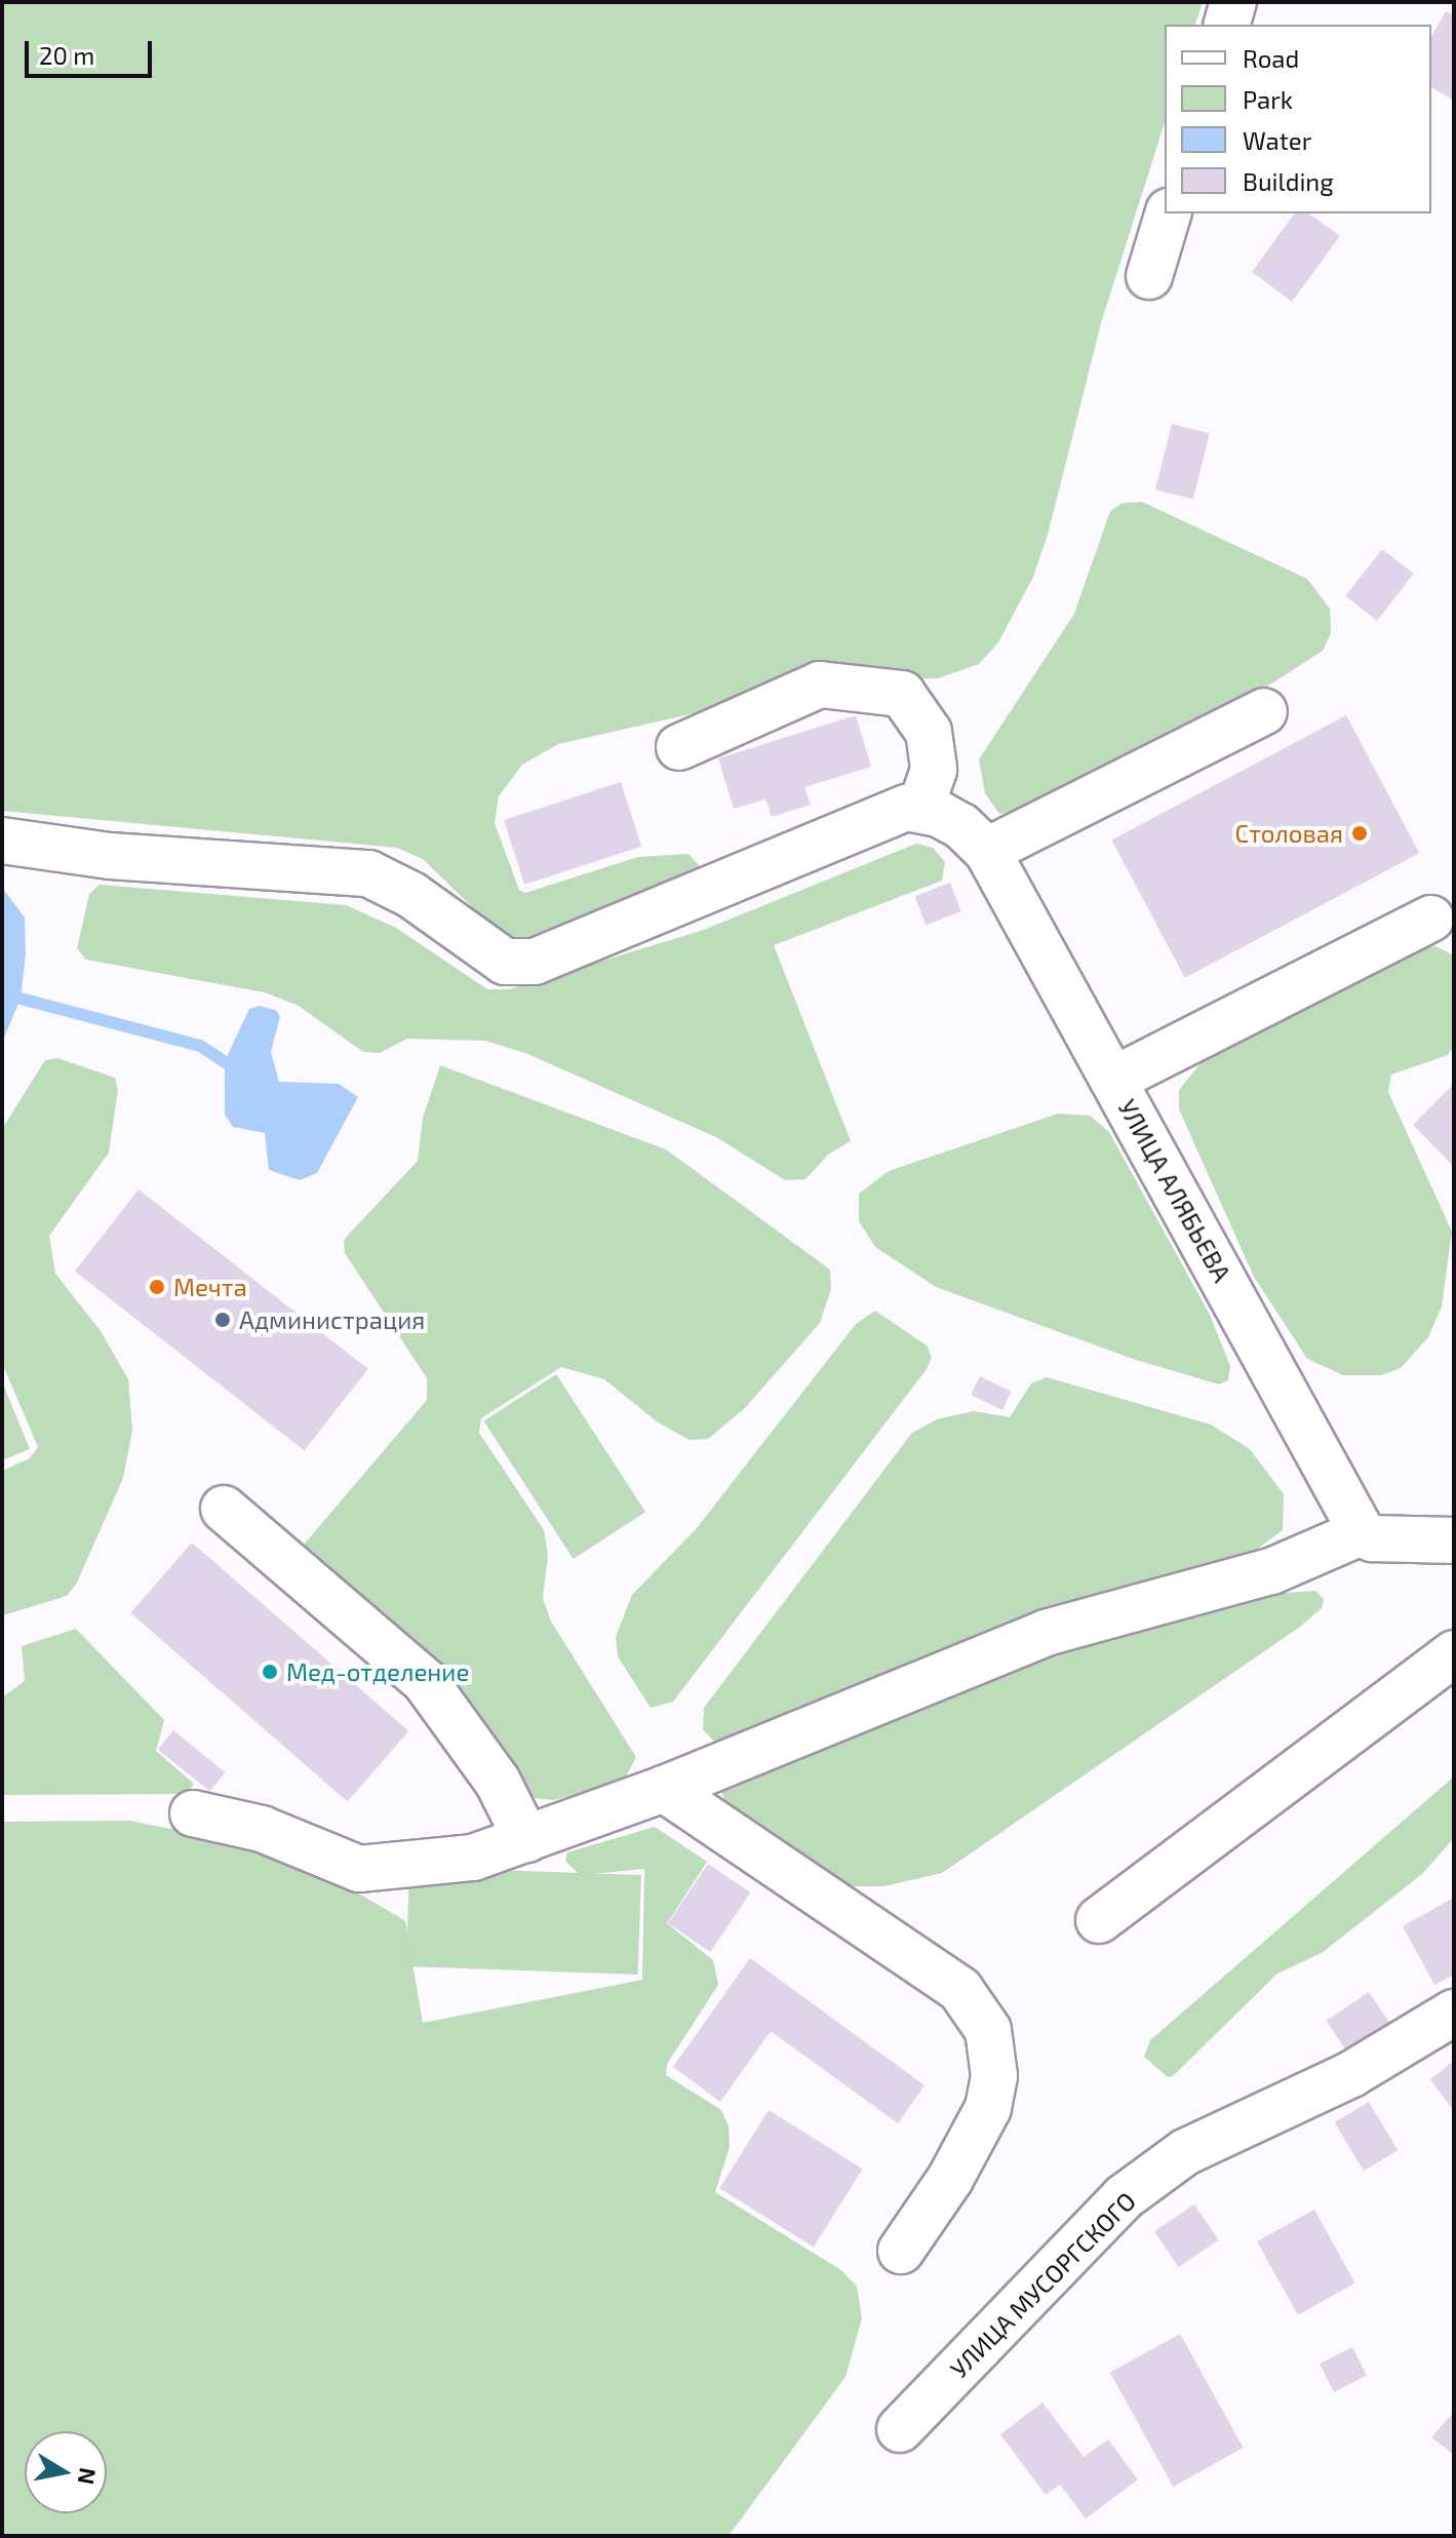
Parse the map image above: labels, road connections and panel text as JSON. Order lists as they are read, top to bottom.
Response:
{
  "streets": {
    "street": ["УЛИЦА АЛЯБЬЕВА", "УЛИЦА МУСОРГСКОГО"]
  },
  "places": [
    "Столовая",
    "Мечта",
    "Администрация",
    "Мед-отделение"
  ],
  "legend": [
    "Road",
    "Park",
    "Water",
    "Building"
  ],
  "scale_bar": "20 m",
  "north": "right"
}
